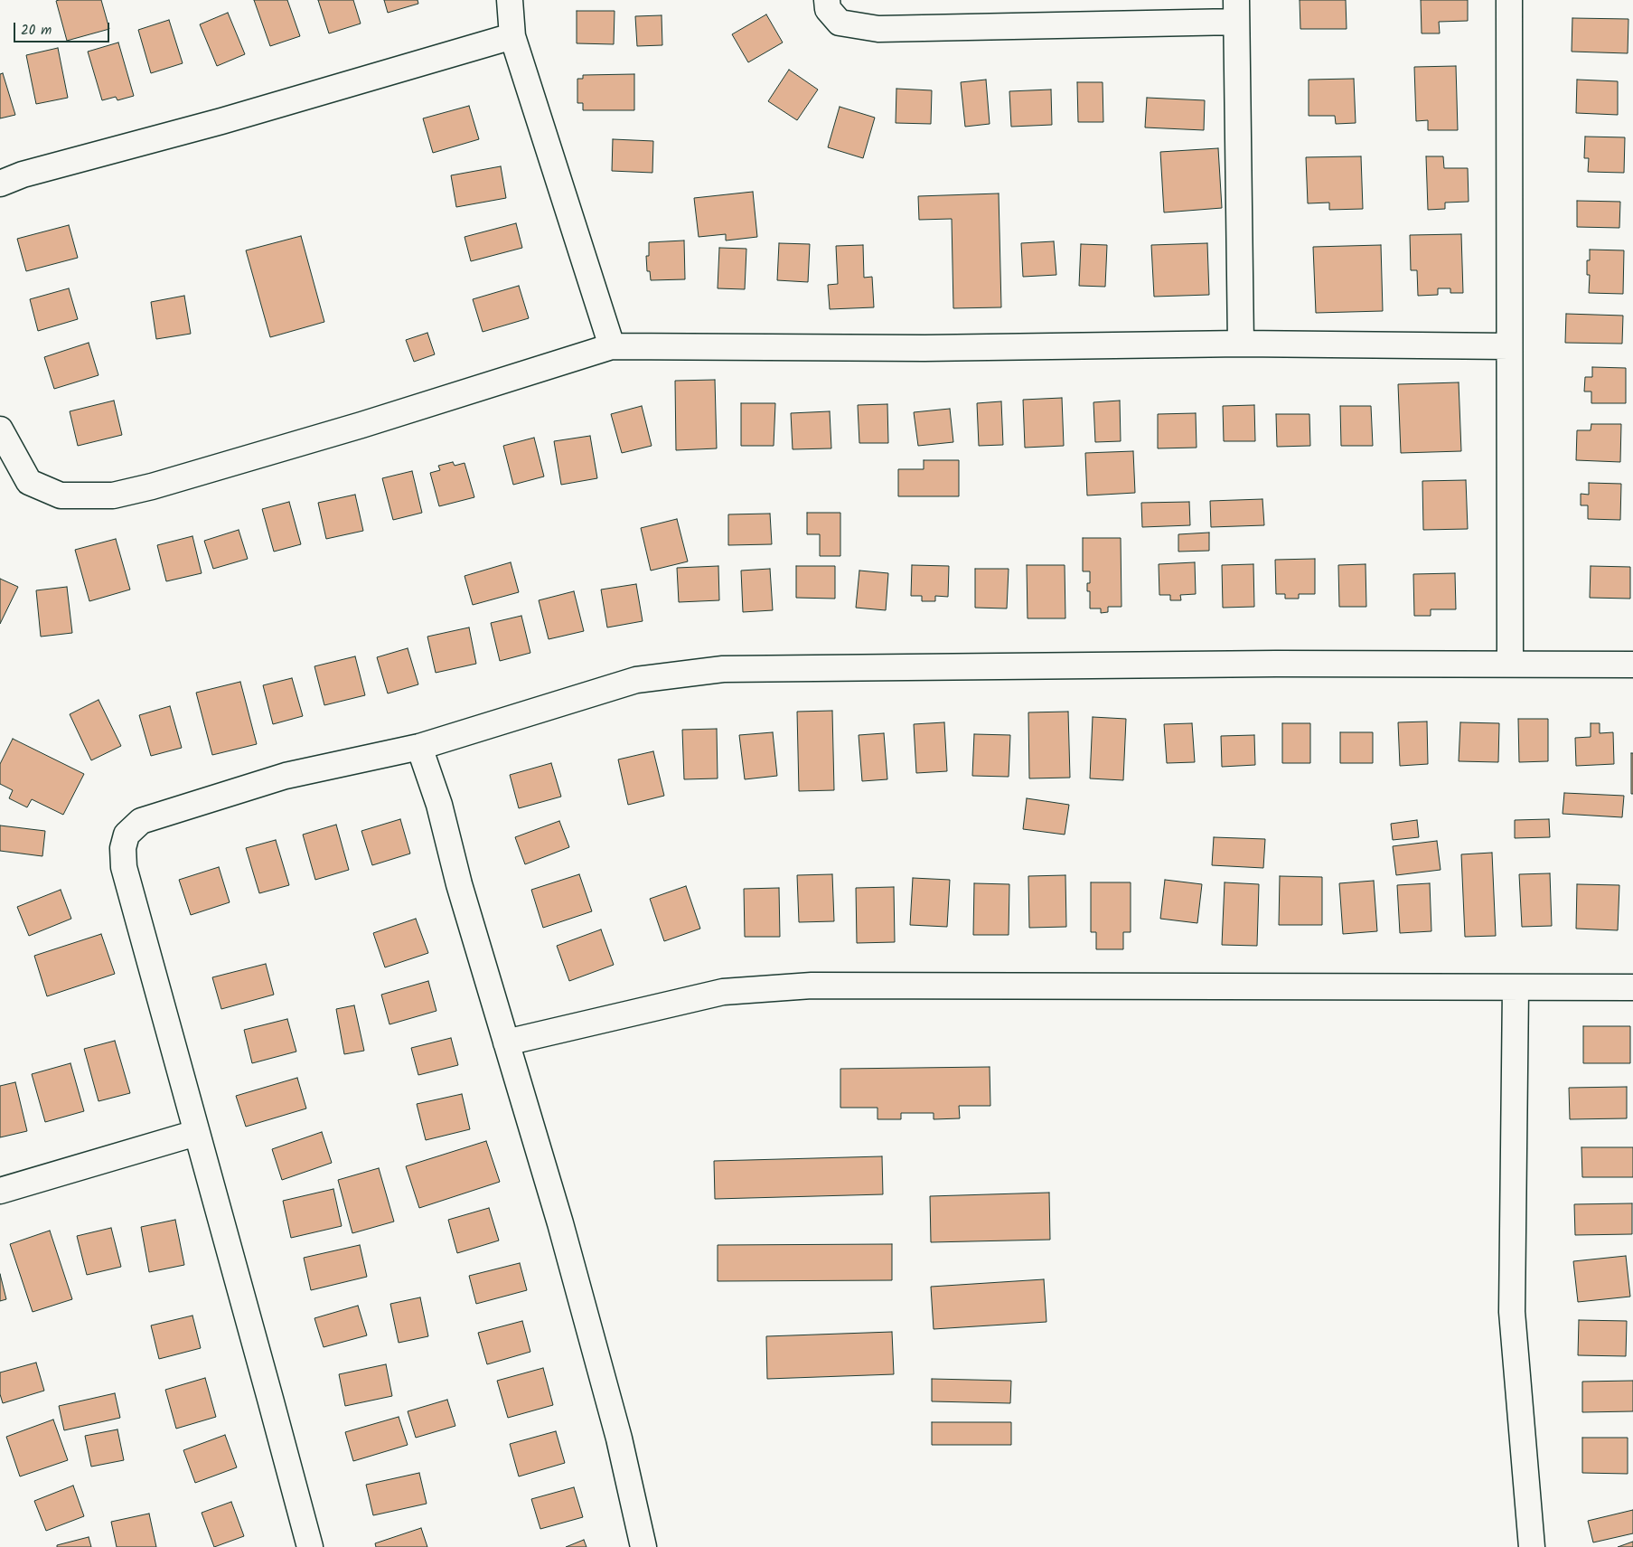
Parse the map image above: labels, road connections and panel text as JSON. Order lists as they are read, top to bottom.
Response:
{
  "scale_bar": "20 m"
}
